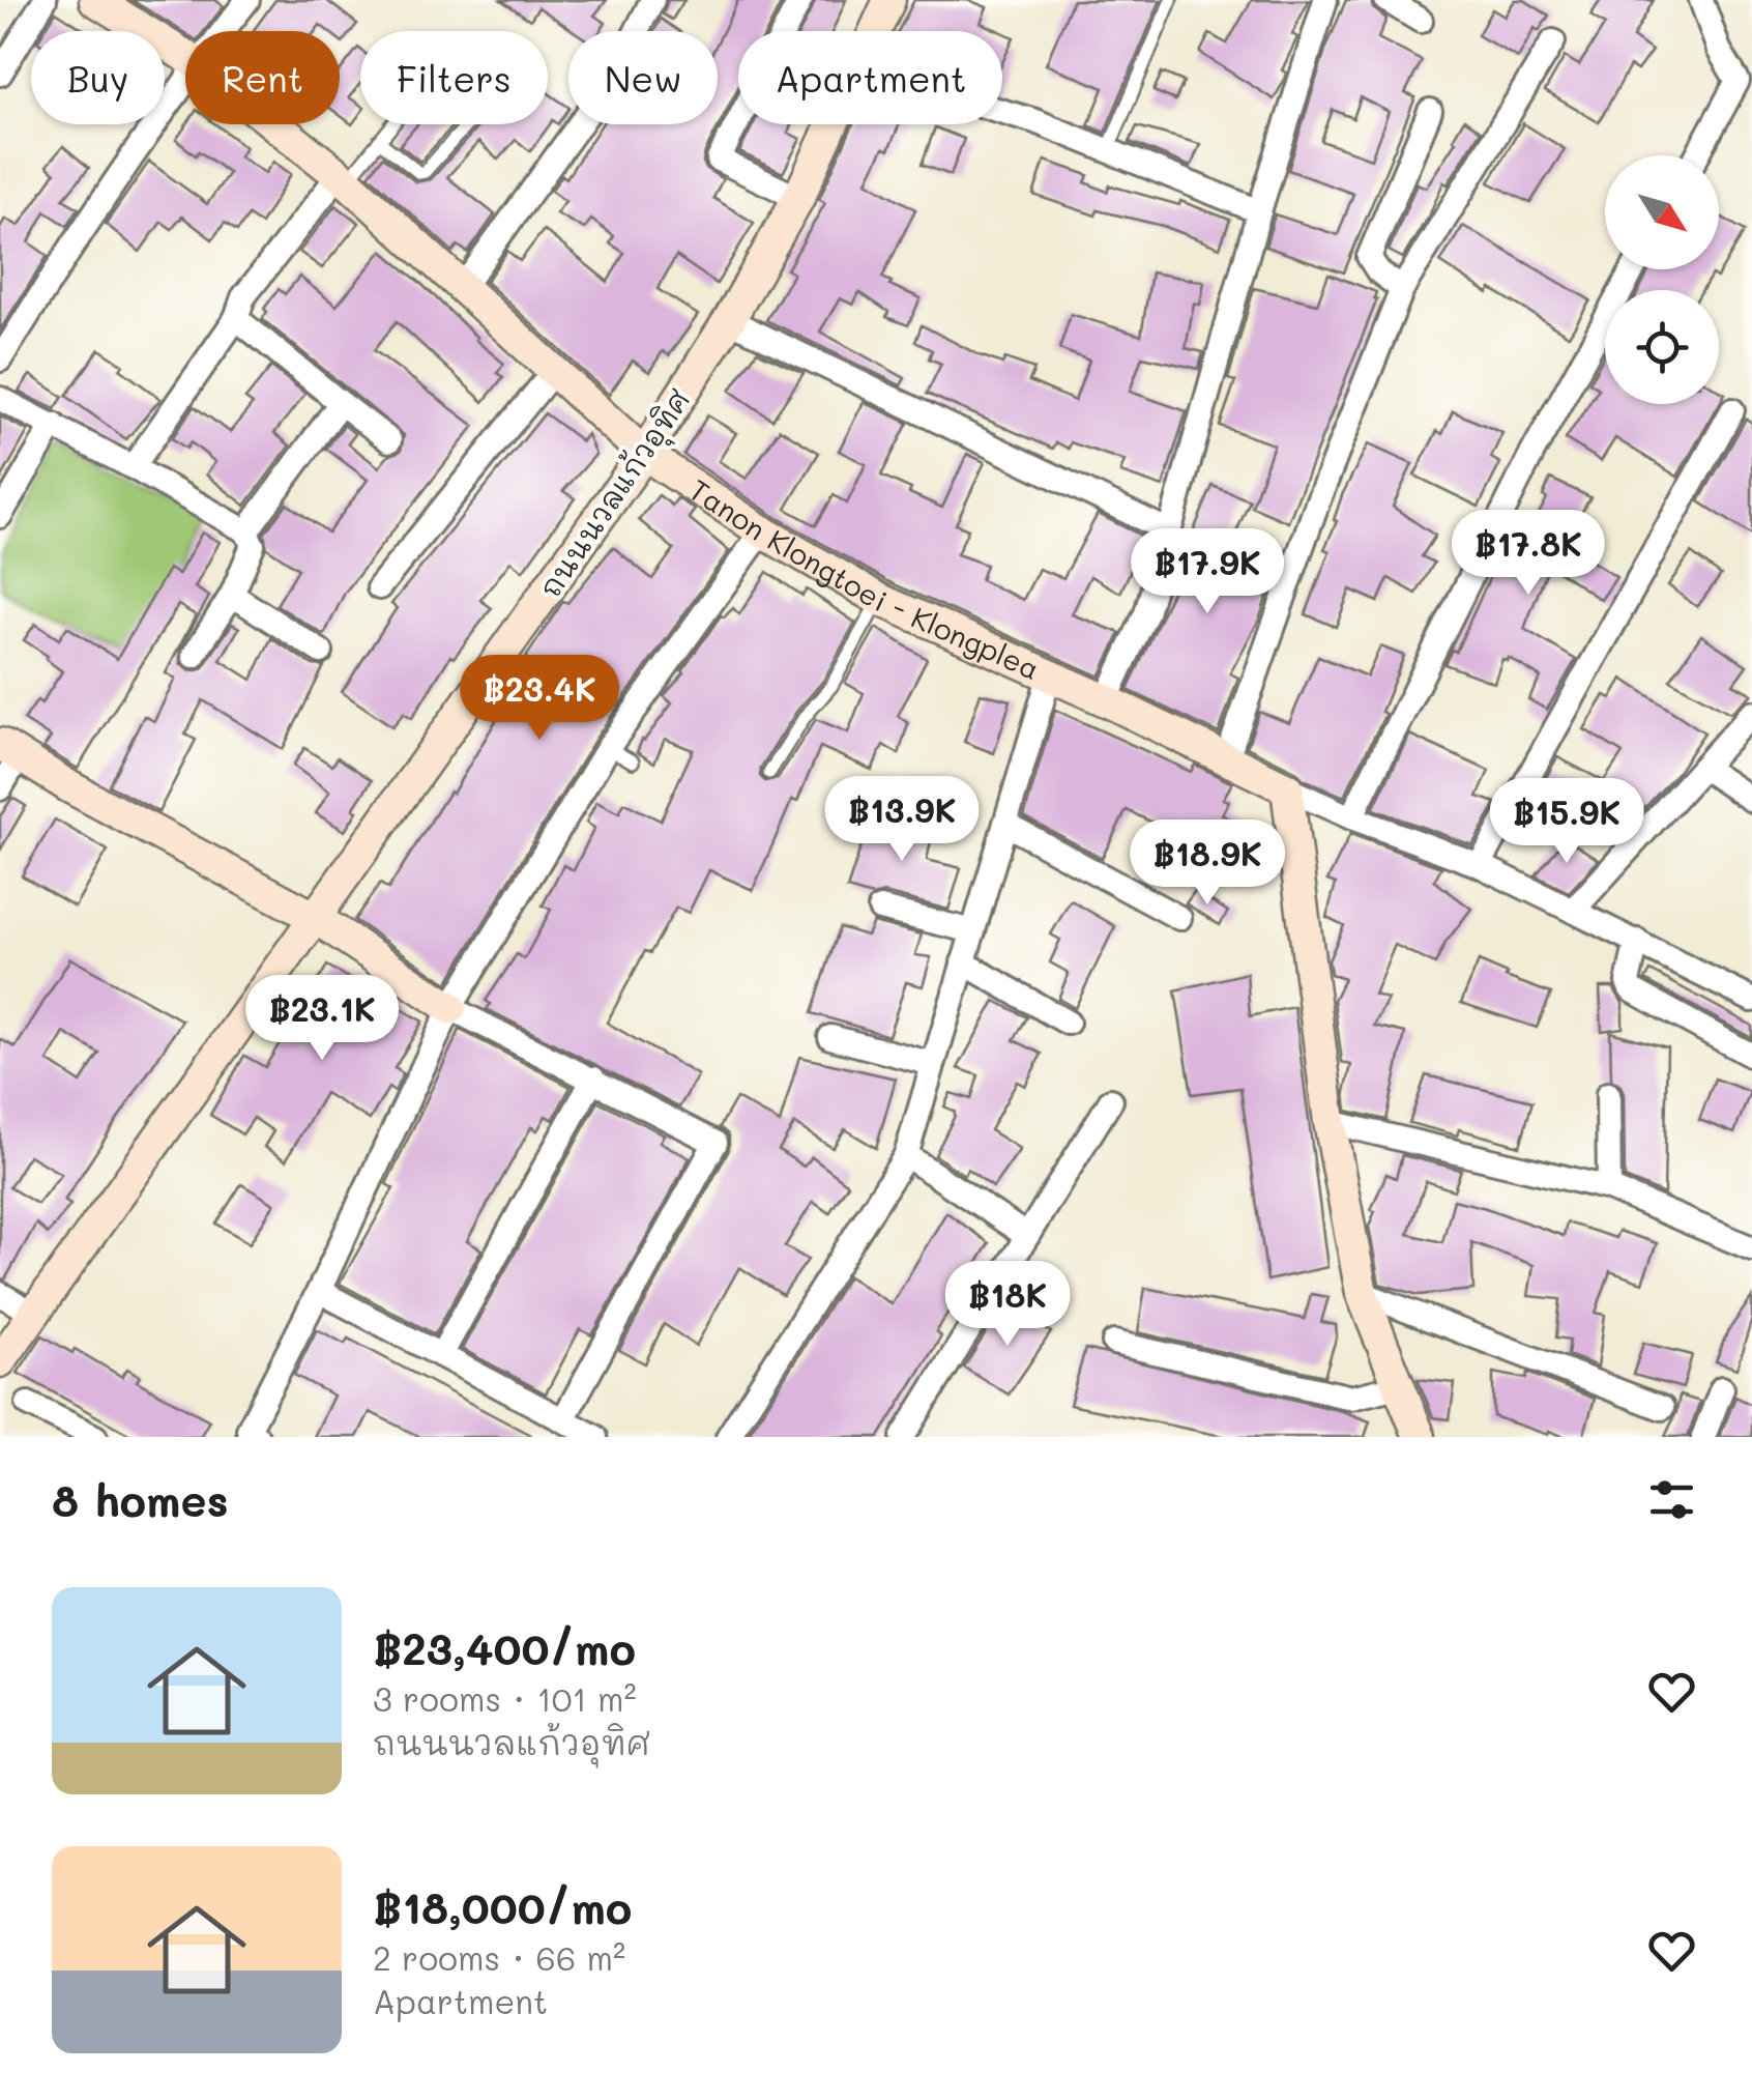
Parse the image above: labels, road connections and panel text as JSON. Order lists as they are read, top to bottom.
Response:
{
  "streets": {
    "street": ["ถนนนวลแก้วอุทิศ", "Tanon Klongtoei - Klongplea"]
  },
  "crossings": [
    ["ถนนนวลแก้วอุทิศ", "Tanon Klongtoei - Klongplea"]
  ],
  "north": "bottom right",
  "page": {
    "chip": [
      "Buy",
      "Rent",
      "Filters",
      "New",
      "Apartment"
    ],
    "price": [
      "฿17.8K",
      "฿17.9K",
      "฿23.4K",
      "฿13.9K",
      "฿15.9K",
      "฿18.9K",
      "฿23.1K",
      "฿18K"
    ],
    "heading": "8 homes",
    "list": [
      {
        "name": "฿23,400/mo",
        "note": "3 rooms · 101 m² · ถนนนวลแก้วอุทิศ"
      },
      {
        "name": "฿18,000/mo",
        "note": "2 rooms · 66 m² · Apartment"
      }
    ]
  }
}
